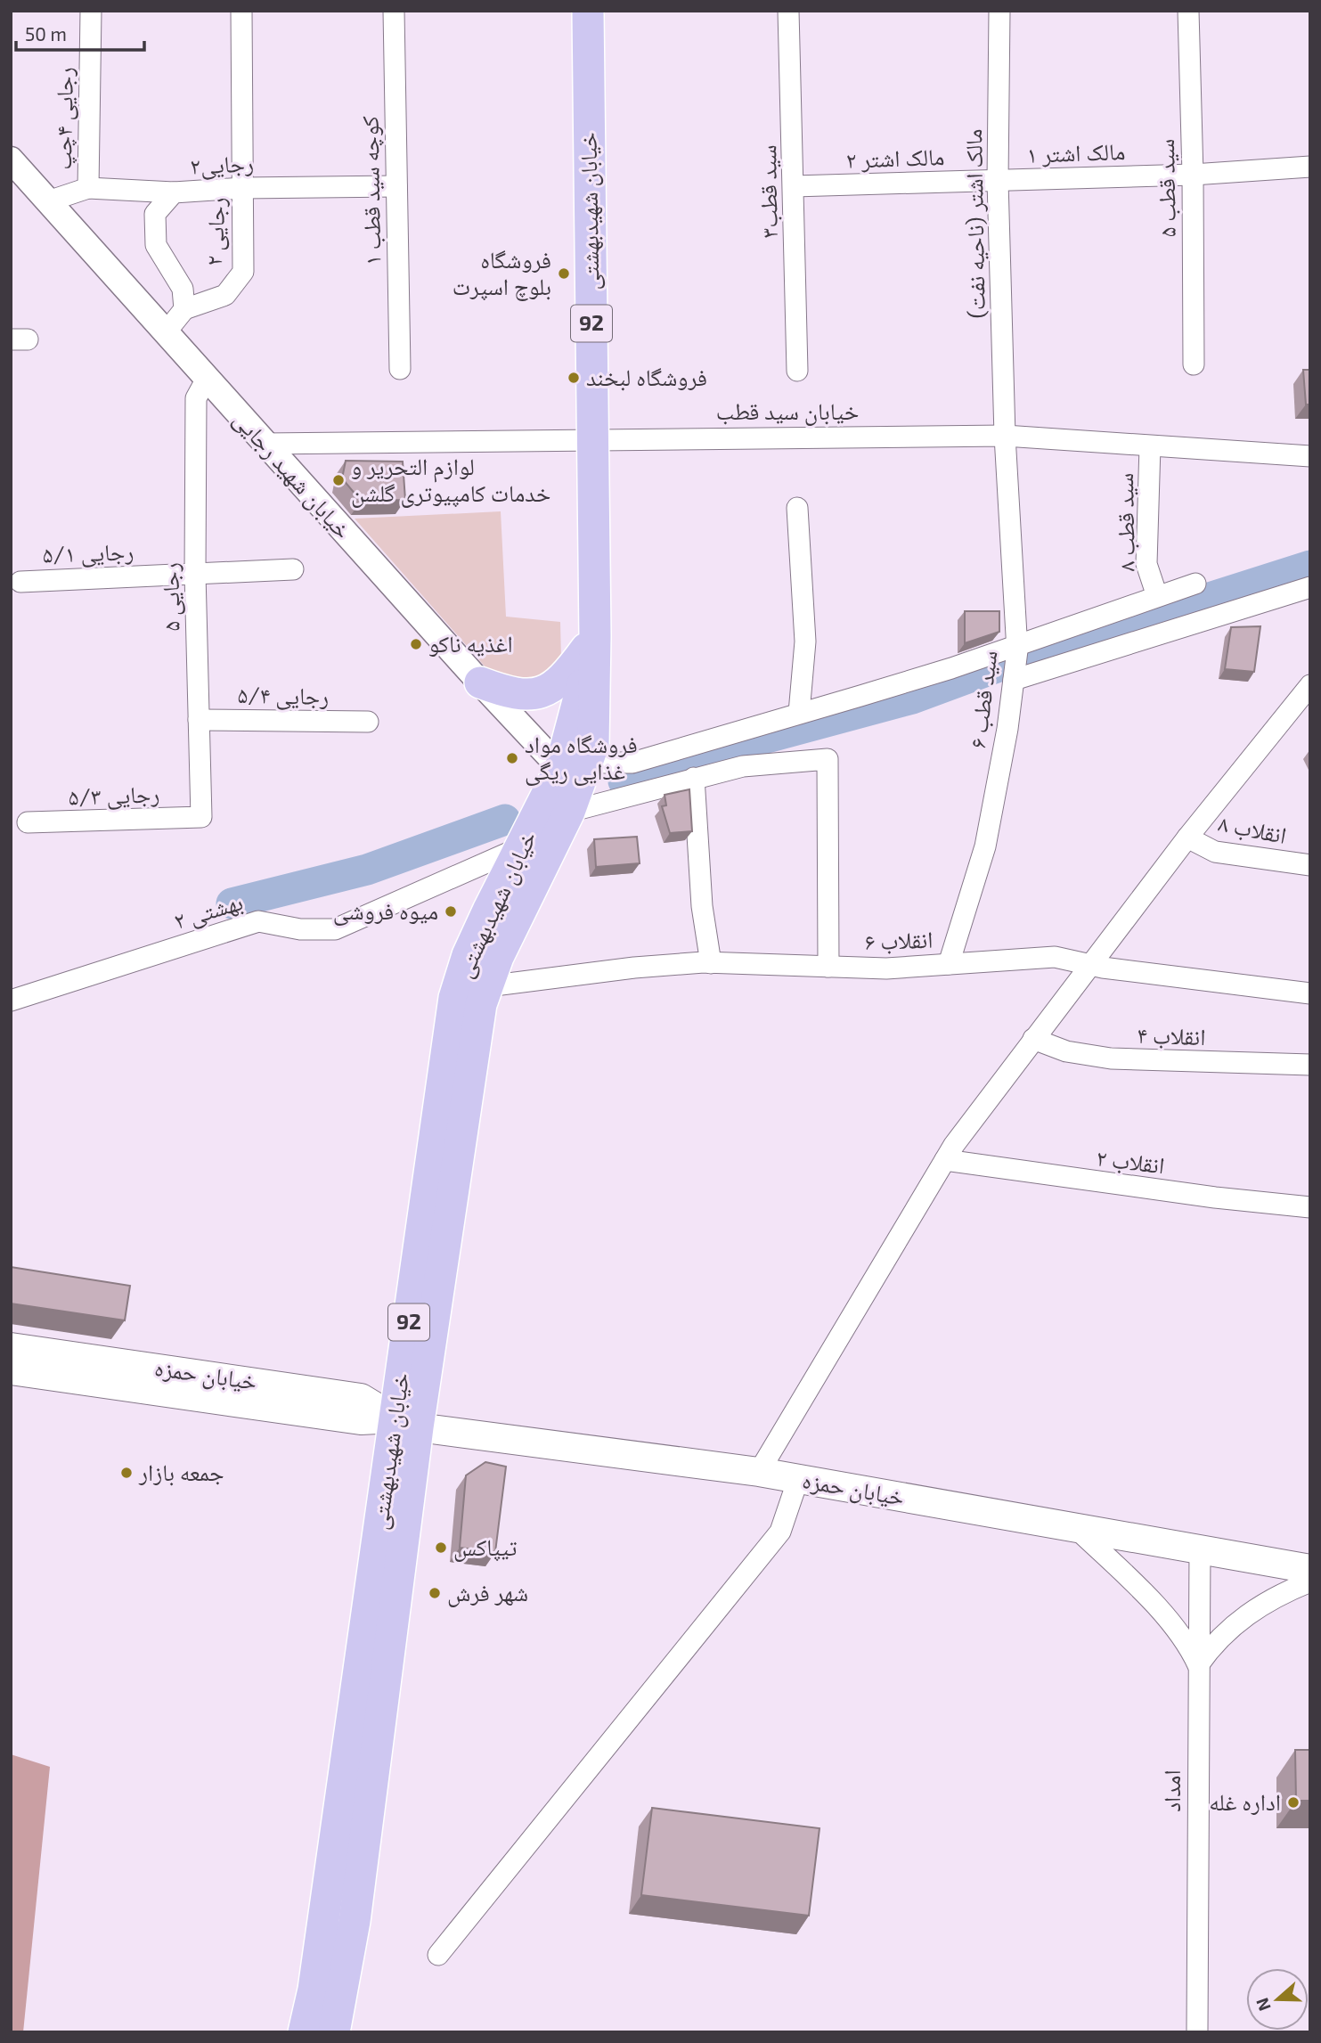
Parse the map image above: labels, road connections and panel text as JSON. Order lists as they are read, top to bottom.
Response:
{
  "streets": {
    "main road": ["خیابان شهیدبهشتی", "92", "خیابان حمزه"],
    "street": [
      "رجایی ۴چپ",
      "مالک اشتر ۱",
      "مالک اشتر ۲",
      "رجایی۲",
      "سید قطب ۵",
      "کوچه سید قطب ۱",
      "سید قطب۳",
      "مالک اشتر (ناحیه نفت)",
      "رجایی ۲",
      "خیابان سید قطب",
      "خیابان شهید رجایی",
      "سید قطب ۸",
      "رجایی ۵/۱",
      "رجایی ۵",
      "رجایی ۵/۴",
      "سید قطب ۶",
      "رجایی ۵/۳",
      "انقلاب ۸",
      "بهشتی ۲",
      "انقلاب ۶",
      "انقلاب ۴",
      "انقلاب ۲",
      "امداد"
    ]
  },
  "crossings": [
    ["مالک اشتر ۱", "مالک اشتر ۲"],
    ["مالک اشتر ۱", "سید قطب ۵"],
    ["مالک اشتر ۱", "مالک اشتر (ناحیه نفت)"],
    ["مالک اشتر ۲", "سید قطب۳"],
    ["مالک اشتر ۲", "مالک اشتر (ناحیه نفت)"],
    ["رجایی۲", "کوچه سید قطب ۱"],
    ["رجایی۲", "رجایی ۲"],
    ["خیابان شهیدبهشتی", "خیابان سید قطب"],
    ["خیابان شهیدبهشتی", "خیابان شهید رجایی"],
    ["خیابان شهیدبهشتی", "بهشتی ۲"],
    ["خیابان شهیدبهشتی", "انقلاب ۶"],
    ["خیابان شهیدبهشتی", "خیابان حمزه"],
    ["مالک اشتر (ناحیه نفت)", "خیابان سید قطب"],
    ["مالک اشتر (ناحیه نفت)", "سید قطب ۶"],
    ["خیابان سید قطب", "خیابان شهید رجایی"],
    ["خیابان سید قطب", "سید قطب ۸"],
    ["خیابان سید قطب", "سید قطب ۶"],
    ["خیابان شهید رجایی", "رجایی ۵"],
    ["رجایی ۵/۱", "رجایی ۵"],
    ["رجایی ۵", "رجایی ۵/۴"],
    ["رجایی ۵", "رجایی ۵/۳"],
    ["سید قطب ۶", "انقلاب ۶"],
    ["خیابان حمزه", "امداد"]
  ],
  "places": [
    "فروشگاه بلوچ اسپرت",
    "فروشگاه لبخند",
    "لوازم التحریر و خدمات کامپیوتری گلشن",
    "اغذیه ناکو",
    "فروشگاه مواد غذایی ریگی",
    "میوه فروشی",
    "جمعه بازار",
    "تیپاکس",
    "شهر فرش",
    "اداره غله"
  ],
  "scale_bar": "50 m",
  "north": "left"
}
